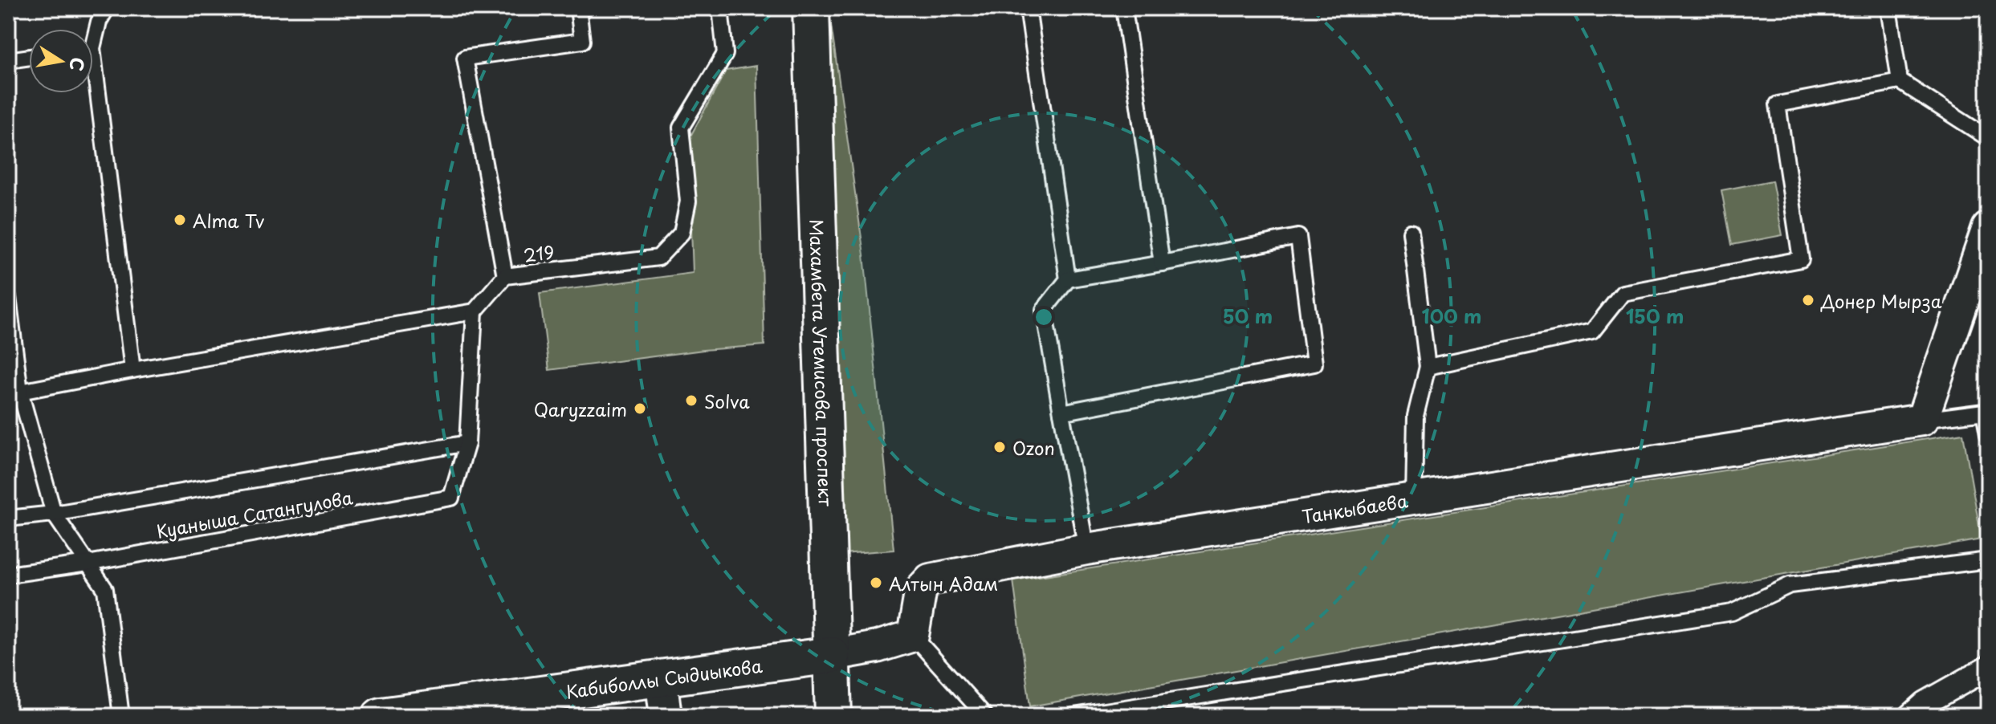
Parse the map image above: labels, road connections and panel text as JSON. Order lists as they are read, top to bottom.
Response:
{
  "streets": {
    "street": ["Махамбета Утемисова проспект", "Танкыбаева", "Кабиболлы Сыдиыкова"],
    "lane": ["219", "Куаныша Сатангулова"]
  },
  "crossings": [
    ["219", "Куаныша Сатангулова"],
    ["Махамбета Утемисова проспект", "Кабиболлы Сыдиыкова"]
  ],
  "places": [
    "Alma Tv",
    "Донер Мырза",
    "Solva",
    "Qaryzzaim",
    "Ozon",
    "Алтын Адам"
  ],
  "north": "right",
  "rings": ["50 m", "100 m", "150 m"]
}
